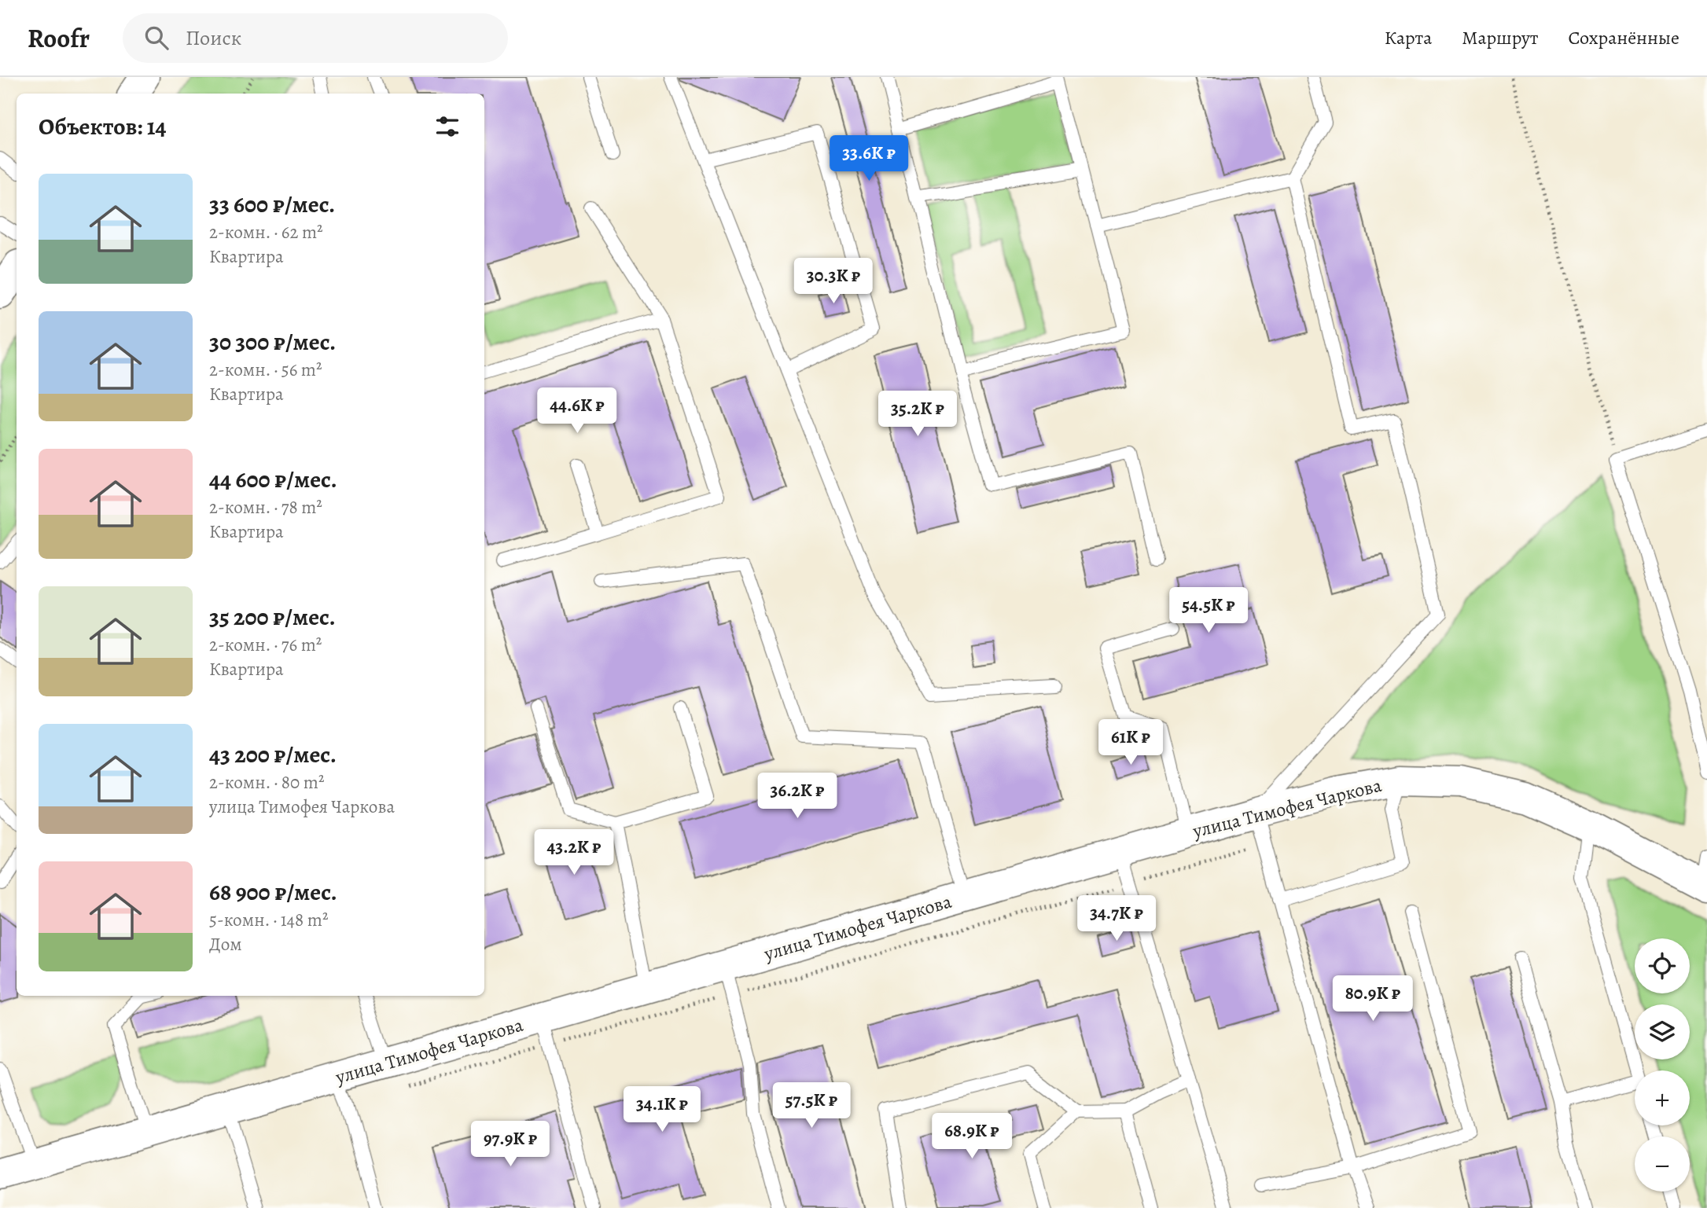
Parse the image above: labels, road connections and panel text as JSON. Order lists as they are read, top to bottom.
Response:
{
  "streets": {
    "main road": ["улица Тимофея Чаркова"]
  },
  "page": {
    "header": "Roofr",
    "search": "Поиск",
    "nav": ["Карта", "Маршрут", "Сохранённые"],
    "heading": "Объектов: 14",
    "price": [
      "33.6K ₽",
      "30.3K ₽",
      "44.6K ₽",
      "35.2K ₽",
      "54.5K ₽",
      "61K ₽",
      "36.2K ₽",
      "43.2K ₽",
      "34.7K ₽",
      "80.9K ₽",
      "57.5K ₽",
      "34.1K ₽",
      "68.9K ₽",
      "97.9K ₽"
    ],
    "list": [
      {
        "name": "33 600 ₽/мес.",
        "note": "2-комн. · 62 m² · Квартира"
      },
      {
        "name": "30 300 ₽/мес.",
        "note": "2-комн. · 56 m² · Квартира"
      },
      {
        "name": "44 600 ₽/мес.",
        "note": "2-комн. · 78 m² · Квартира"
      },
      {
        "name": "35 200 ₽/мес.",
        "note": "2-комн. · 76 m² · Квартира"
      },
      {
        "name": "43 200 ₽/мес.",
        "note": "2-комн. · 80 m² · улица Тимофея Чаркова"
      },
      {
        "name": "68 900 ₽/мес.",
        "note": "5-комн. · 148 m² · Дом"
      }
    ],
    "map_buttons": ["+", "−"]
  }
}
